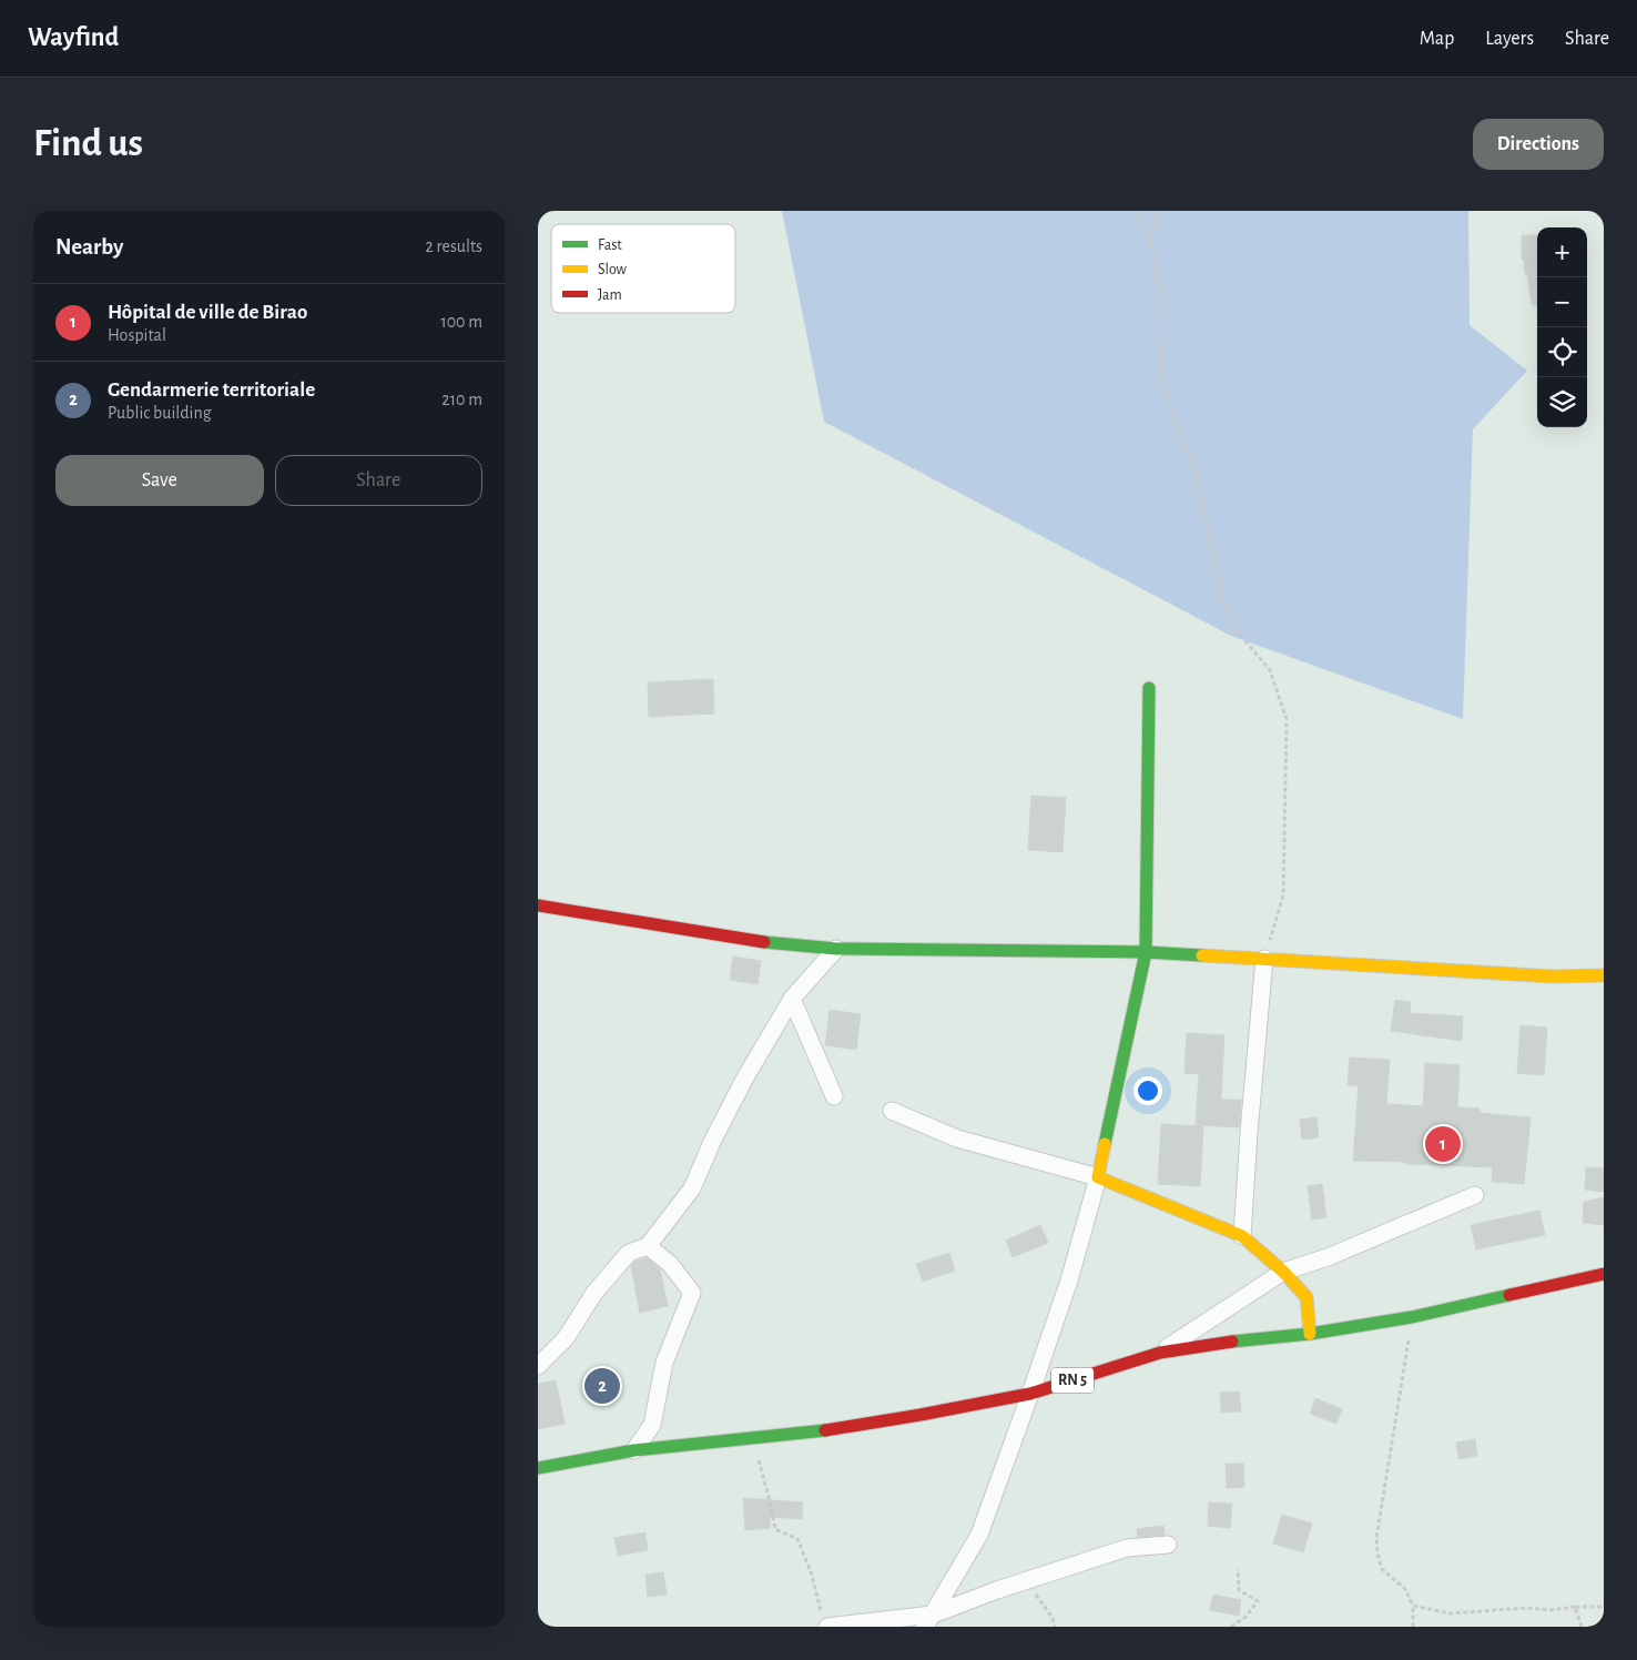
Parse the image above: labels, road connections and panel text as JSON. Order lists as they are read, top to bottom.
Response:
{
  "streets": {
    "street": ["RN 5"]
  },
  "legend": ["Fast", "Slow", "Jam"],
  "page": {
    "header": "Wayfind",
    "nav": ["Map", "Layers", "Share"],
    "buttons": [
      "Directions",
      ["Save", "Share"]
    ],
    "title": "Find us",
    "heading": ["Nearby", "2 results"],
    "map_buttons": ["+", "−"],
    "list": [
      {
        "mark": "1",
        "name": "Hôpital de ville de Birao",
        "note": "Hospital",
        "value": "100 m"
      },
      {
        "mark": "2",
        "name": "Gendarmerie territoriale",
        "note": "Public building",
        "value": "210 m"
      }
    ],
    "pins": ["1", "2"]
  }
}
